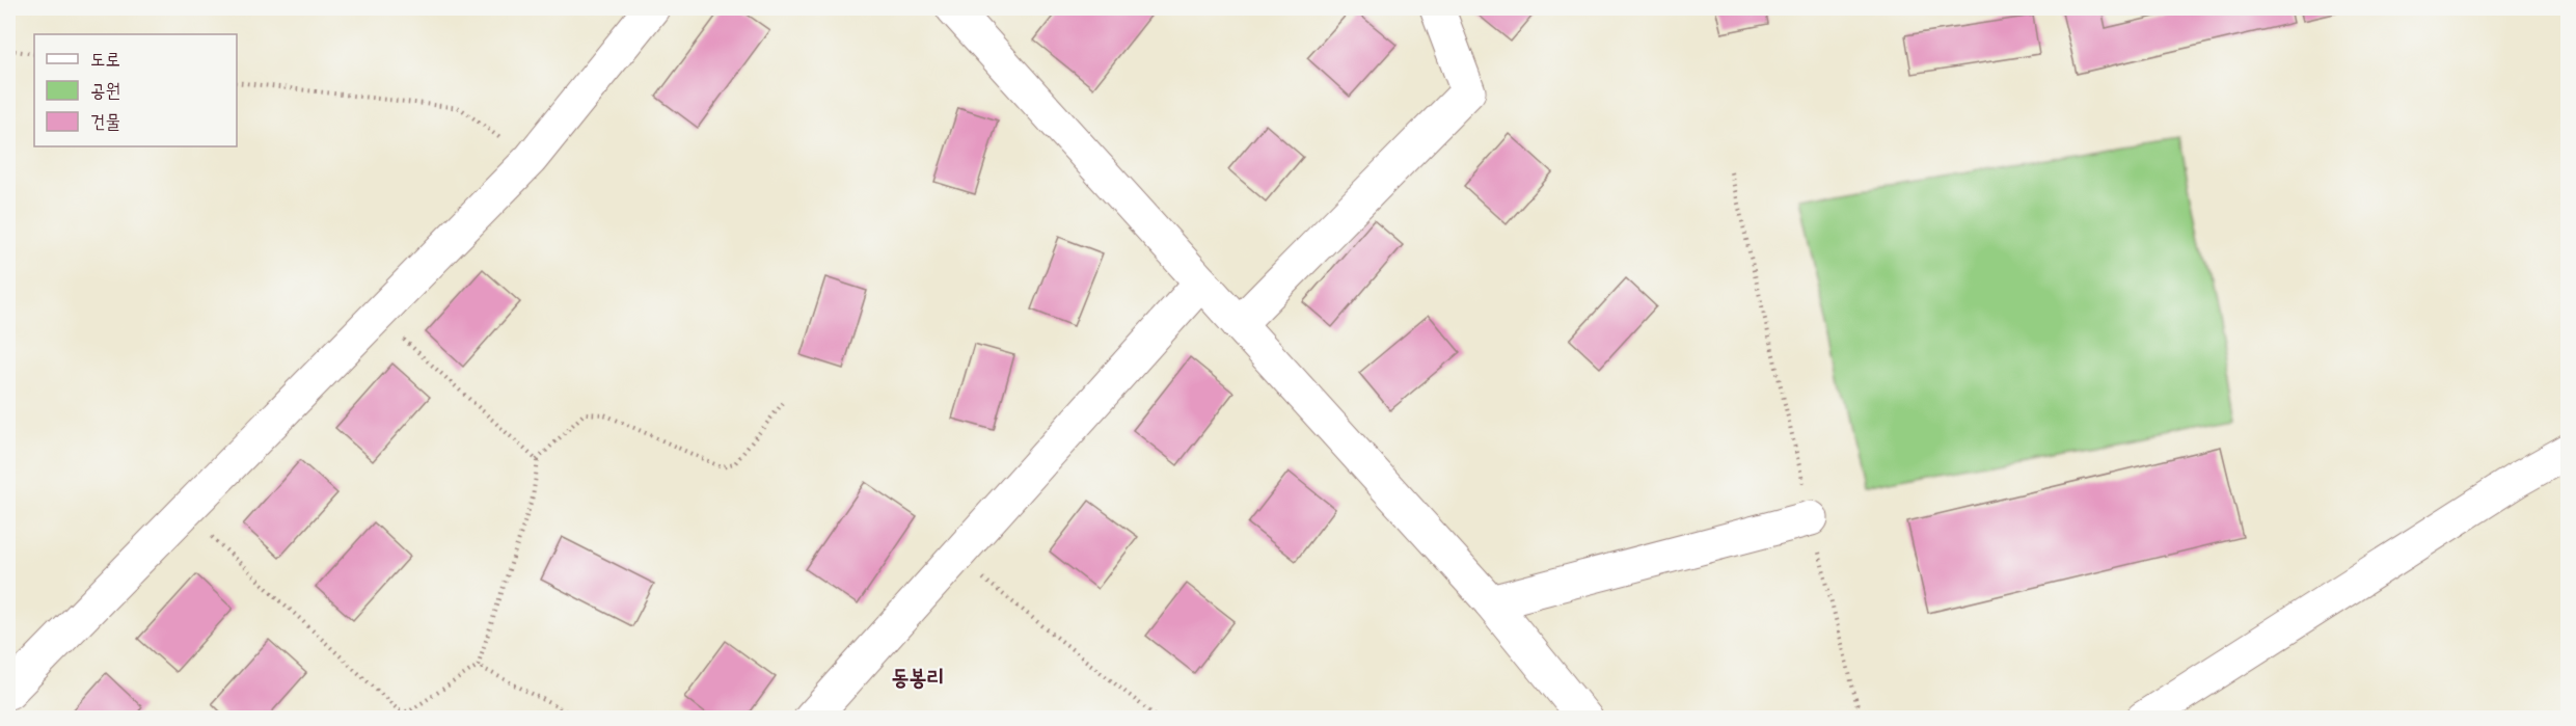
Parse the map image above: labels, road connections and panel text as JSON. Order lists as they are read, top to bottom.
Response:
{
  "districts": ["동봉리"],
  "legend": ["도로", "공원", "건물"]
}
